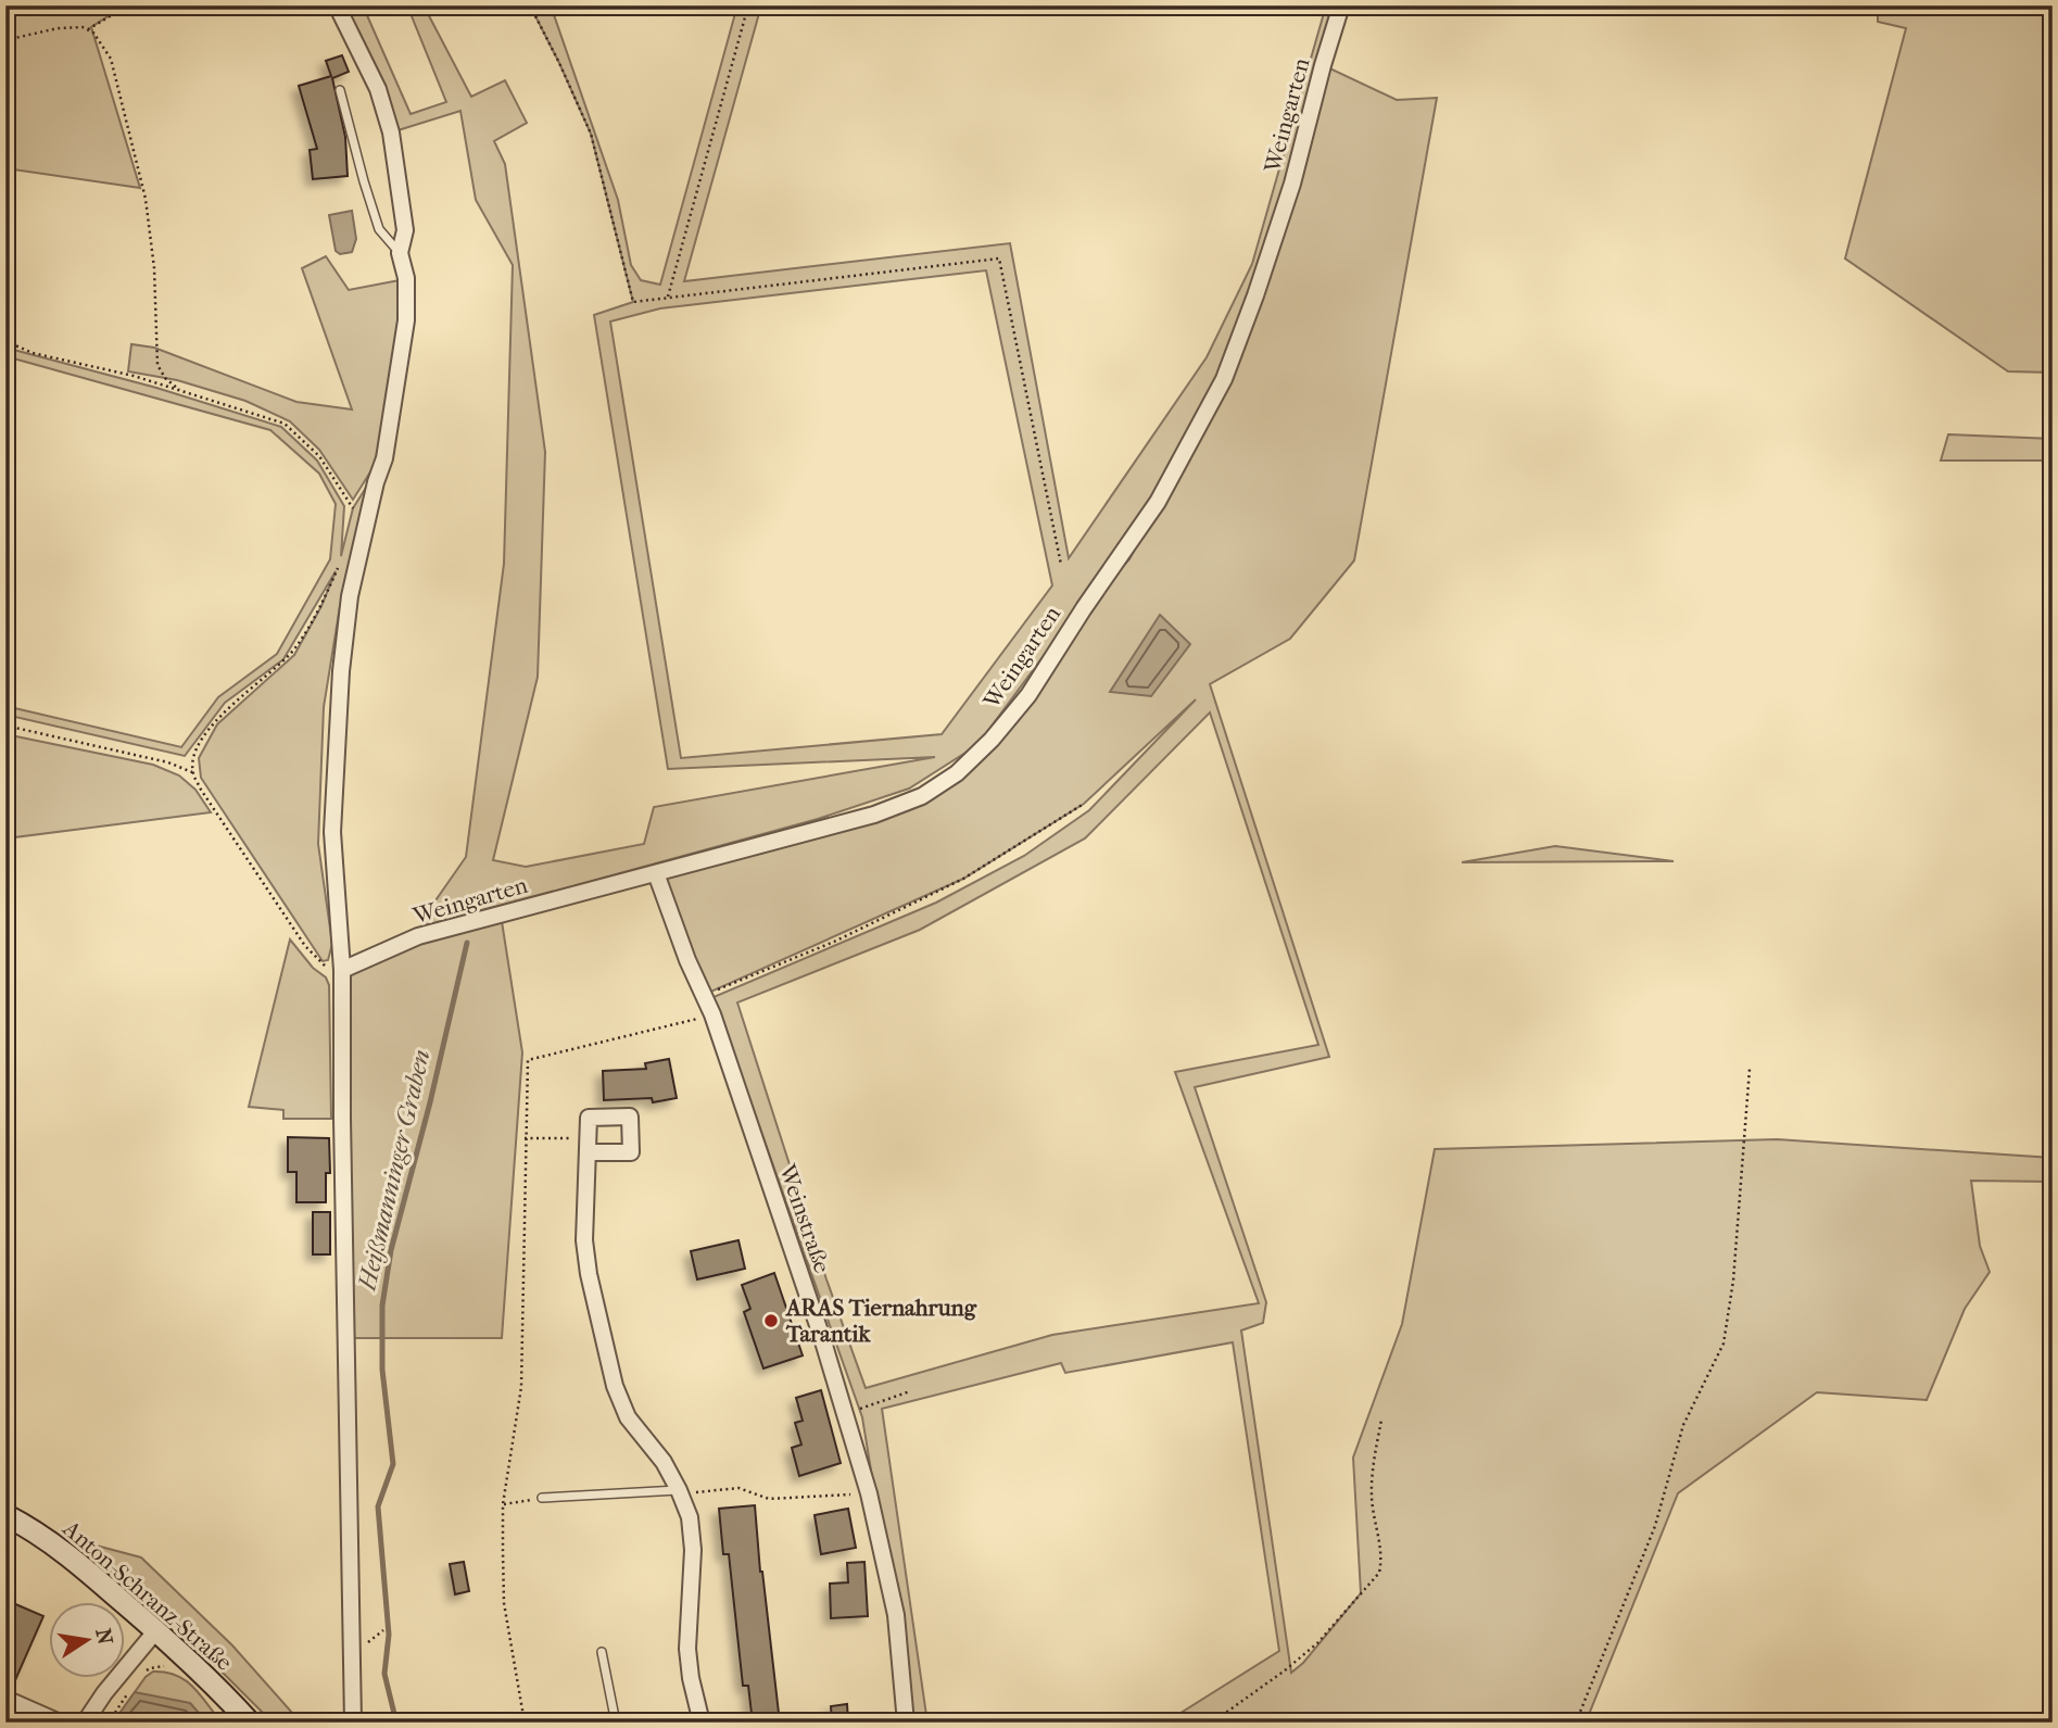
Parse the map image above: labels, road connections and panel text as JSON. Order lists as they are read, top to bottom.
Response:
{
  "streets": {
    "main road": ["Anton-Schranz-Straße"],
    "street": ["Weingarten", "Weinstraße"]
  },
  "crossings": [
    ["Weingarten", "Weinstraße"]
  ],
  "water": ["Heißmanninger Graben"],
  "places": ["ARAS Tiernahrung Tarantik"],
  "north": "right"
}
